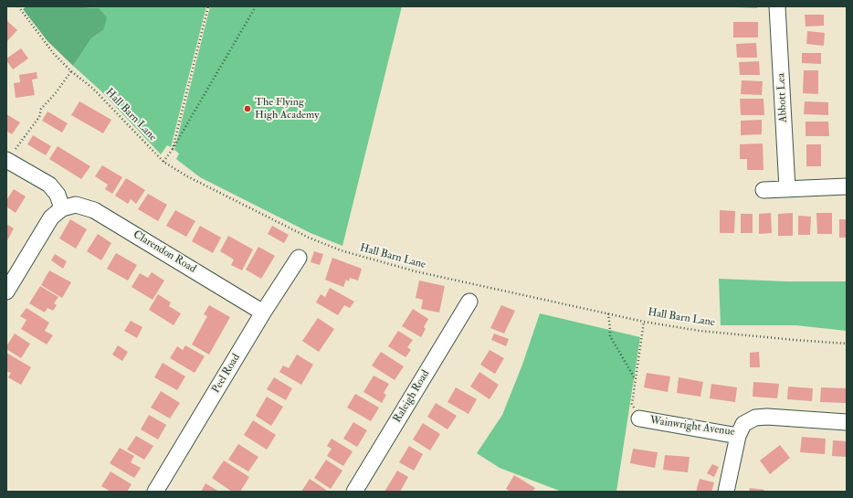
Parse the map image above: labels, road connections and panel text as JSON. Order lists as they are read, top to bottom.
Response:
{
  "streets": {
    "street": [
      "Abbott Lea",
      "Clarendon Road",
      "Peel Road",
      "Raleigh Road",
      "Wainwright Avenue"
    ],
    "path": ["Hall Barn Lane"]
  },
  "crossings": [
    ["Clarendon Road", "Peel Road"]
  ],
  "places": ["The Flying High Academy"]
}
